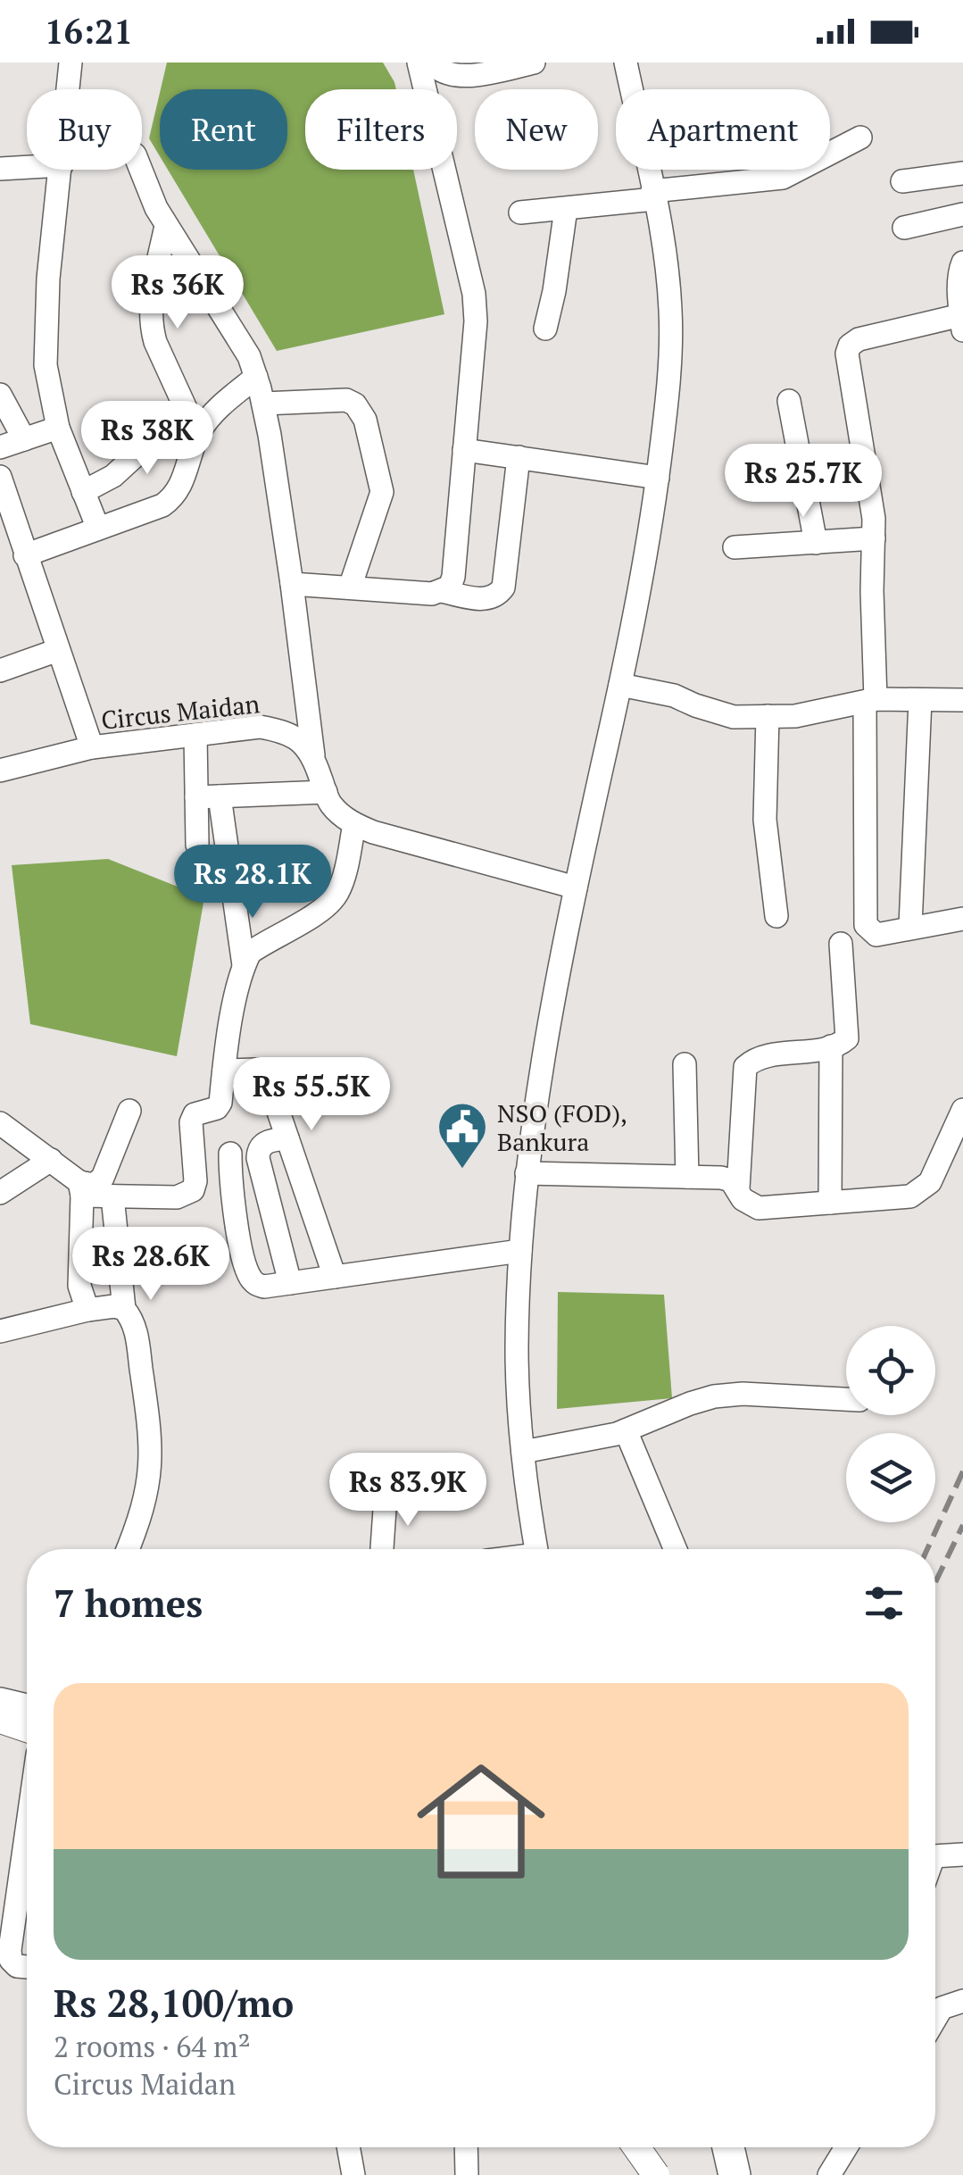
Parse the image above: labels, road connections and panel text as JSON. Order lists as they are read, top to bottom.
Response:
{
  "streets": {
    "street": ["Circus Maidan"]
  },
  "places": {
    "public building": ["NSO (FOD), Bankura"]
  },
  "page": {
    "status": "16:21",
    "chip": [
      "Buy",
      "Rent",
      "Filters",
      "New",
      "Apartment"
    ],
    "price": [
      "Rs 36K",
      "Rs 38K",
      "Rs 25.7K",
      "Rs 28.1K",
      "Rs 55.5K",
      "Rs 28.6K",
      "Rs 83.9K"
    ],
    "heading": "7 homes",
    "list": [
      {
        "name": "Rs 28,100/mo",
        "note": "2 rooms · 64 m² · Circus Maidan"
      }
    ]
  }
}
